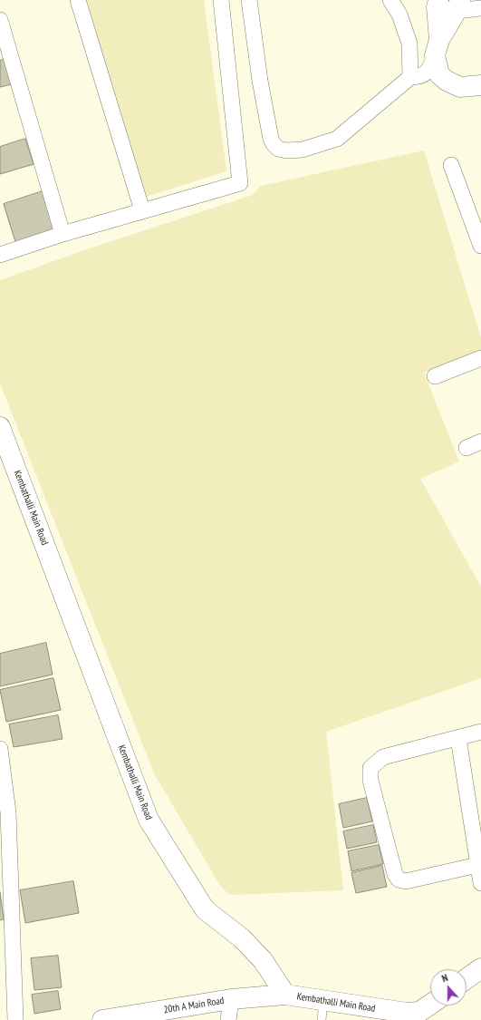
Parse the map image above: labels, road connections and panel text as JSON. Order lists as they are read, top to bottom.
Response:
{
  "streets": {
    "street": ["Kembathalli Main Road", "20th A Main Road"]
  },
  "crossings": [
    ["Kembathalli Main Road", "20th A Main Road"]
  ],
  "north": "top"
}
